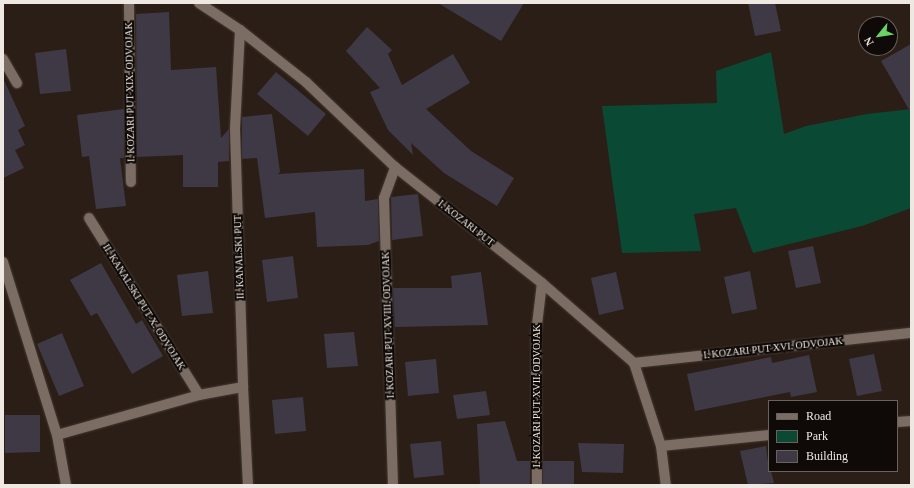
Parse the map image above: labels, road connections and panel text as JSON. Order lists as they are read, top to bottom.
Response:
{
  "streets": {
    "street": [
      "I. KOZARI PUT XIX. ODVOJAK",
      "I. KOZARI PUT",
      "II. KANALSKI PUT",
      "II. KANALSKI PUT X. ODVOJAK",
      "I. KOZARI PUT XVIII. ODVOJAK",
      "I. KOZARI PUT XVI. ODVOJAK",
      "I. KOZARI PUT XVII. ODVOJAK"
    ]
  },
  "crossings": [
    ["I. KOZARI PUT", "II. KANALSKI PUT"],
    ["I. KOZARI PUT", "I. KOZARI PUT XVIII. ODVOJAK"],
    ["I. KOZARI PUT", "I. KOZARI PUT XVI. ODVOJAK"],
    ["I. KOZARI PUT", "I. KOZARI PUT XVII. ODVOJAK"]
  ],
  "legend": ["Road", "Park", "Building"],
  "north": "bottom left"
}
